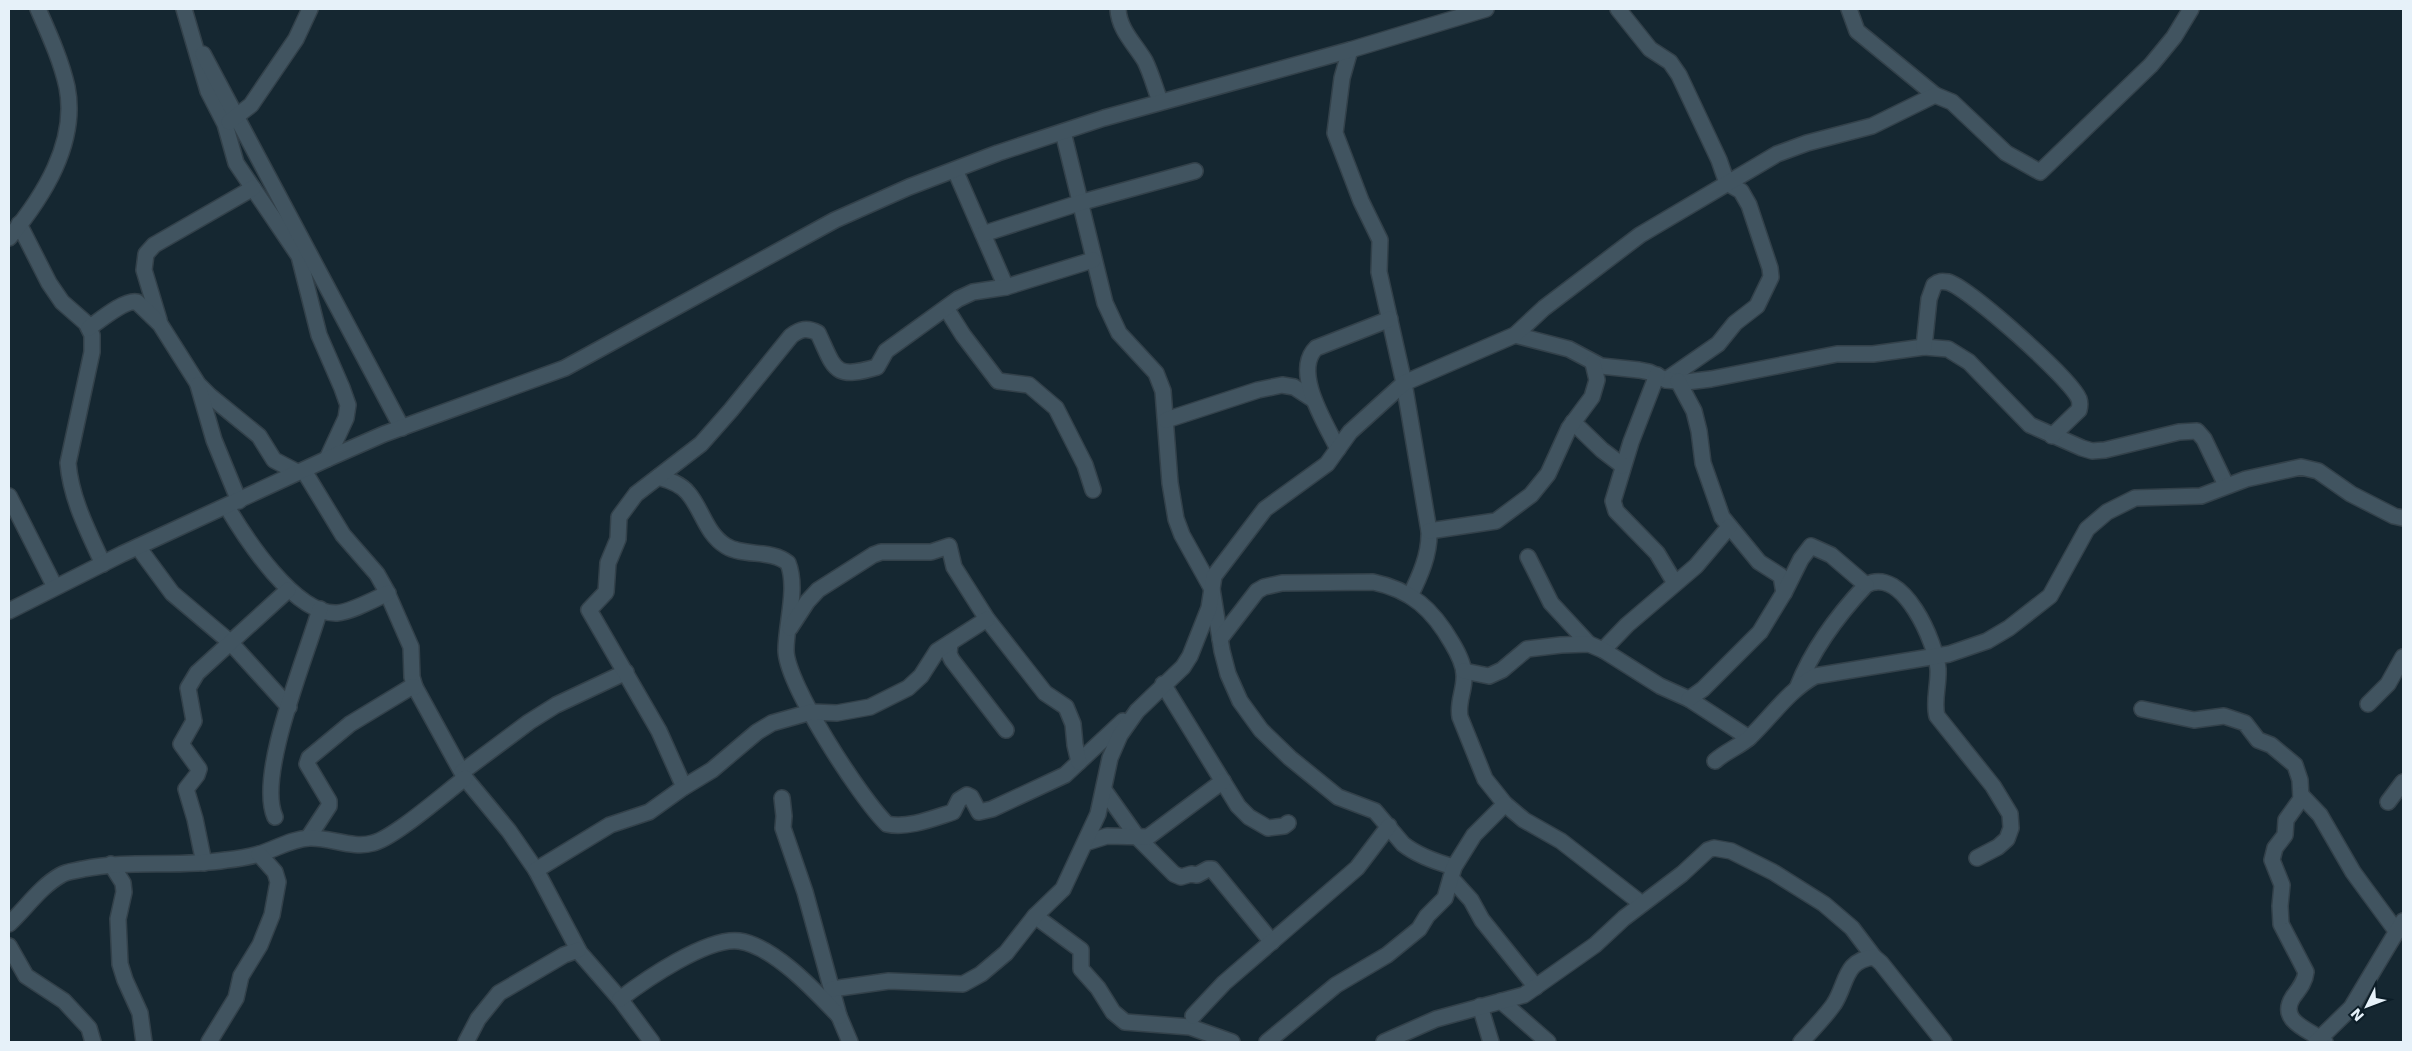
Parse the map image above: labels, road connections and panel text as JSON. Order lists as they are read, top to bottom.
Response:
{
  "north": "bottom left"
}
